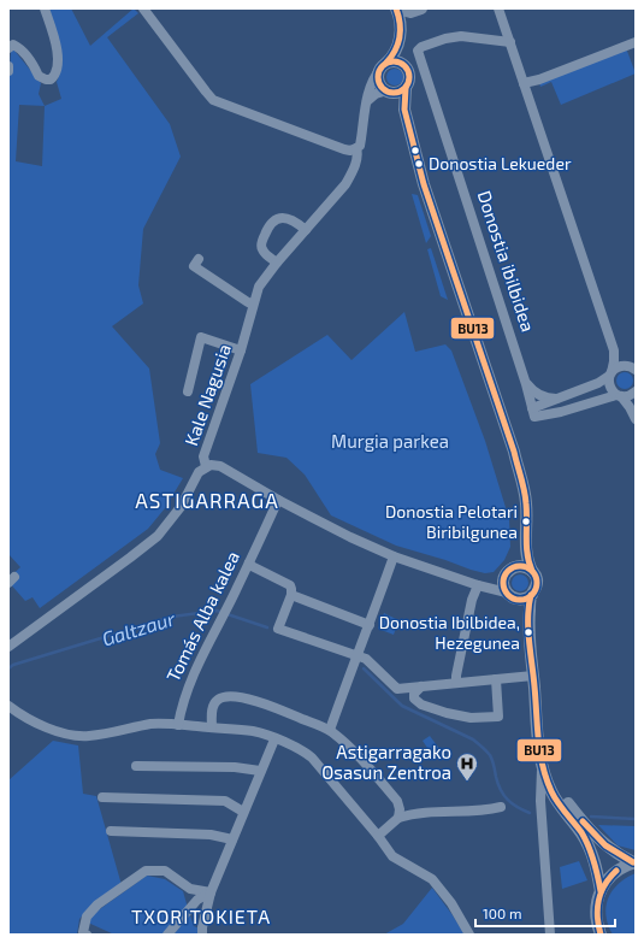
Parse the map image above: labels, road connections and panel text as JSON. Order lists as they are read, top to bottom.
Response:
{
  "streets": {
    "street": ["Donostia ibilbidea", "Kale Nagusia", "Tomás Alba kalea"]
  },
  "districts": ["ASTIGARRAGA", "TXORITOKIETA"],
  "water": ["Galtzaur"],
  "parks": ["Murgia parkea"],
  "places": {
    "other": ["Donostia Lekueder", "Donostia Pelotari Biribilgunea", "Donostia Ibilbidea, Hezegunea"],
    "hospital": ["Astigarragako Osasun Zentroa"]
  },
  "lines": ["transit line BU13"],
  "scale_bar": "100 m"
}
